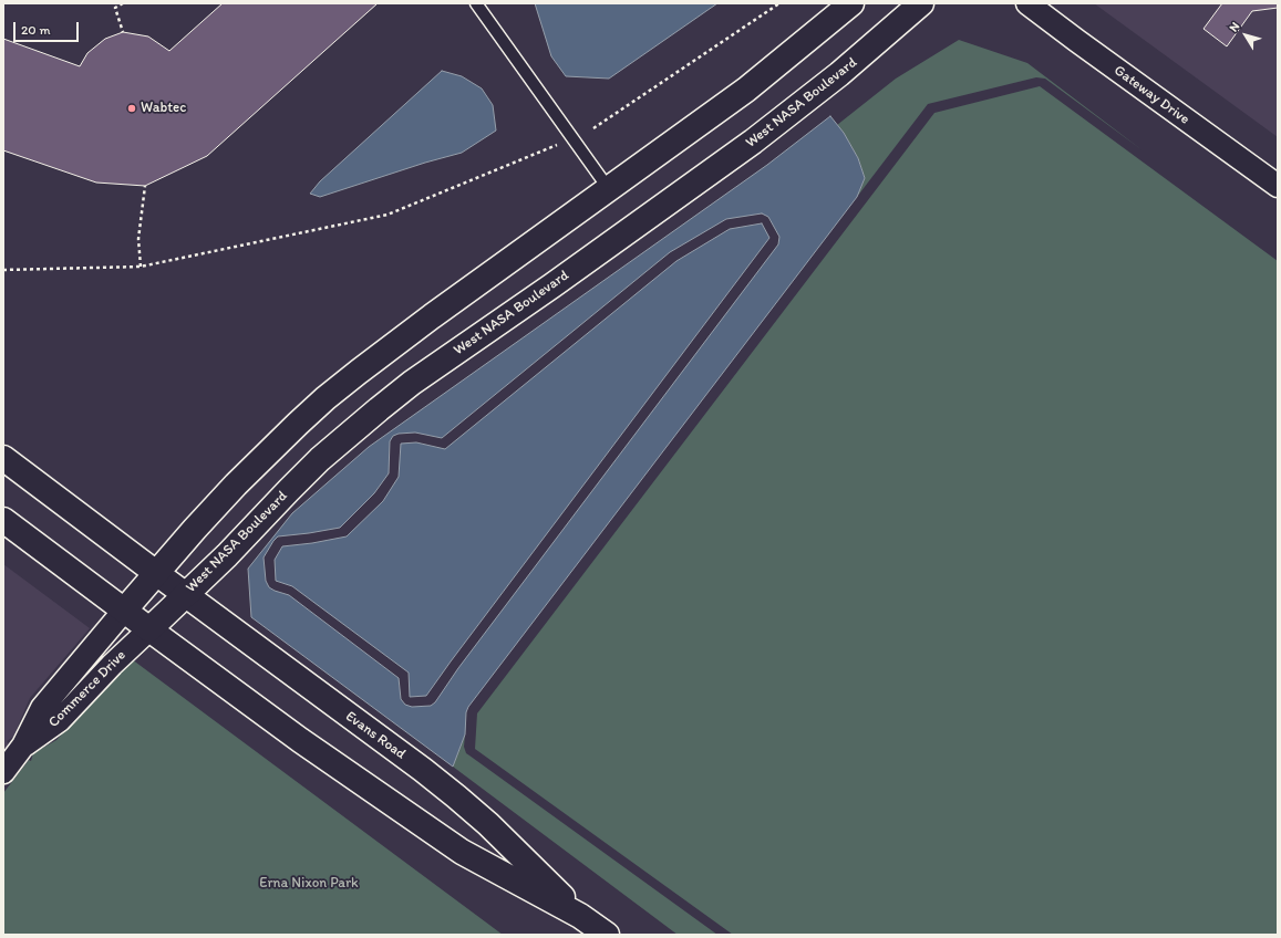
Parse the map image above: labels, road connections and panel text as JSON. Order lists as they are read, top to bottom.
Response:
{
  "streets": {
    "main road": ["West NASA Boulevard", "Evans Road"],
    "street": ["Gateway Drive", "Commerce Drive"]
  },
  "crossings": [
    ["West NASA Boulevard", "Commerce Drive"],
    ["West NASA Boulevard", "Evans Road"],
    ["Commerce Drive", "Evans Road"]
  ],
  "parks": ["Erna Nixon Park"],
  "places": ["Wabtec"],
  "scale_bar": "20 m",
  "north": "top left"
}
